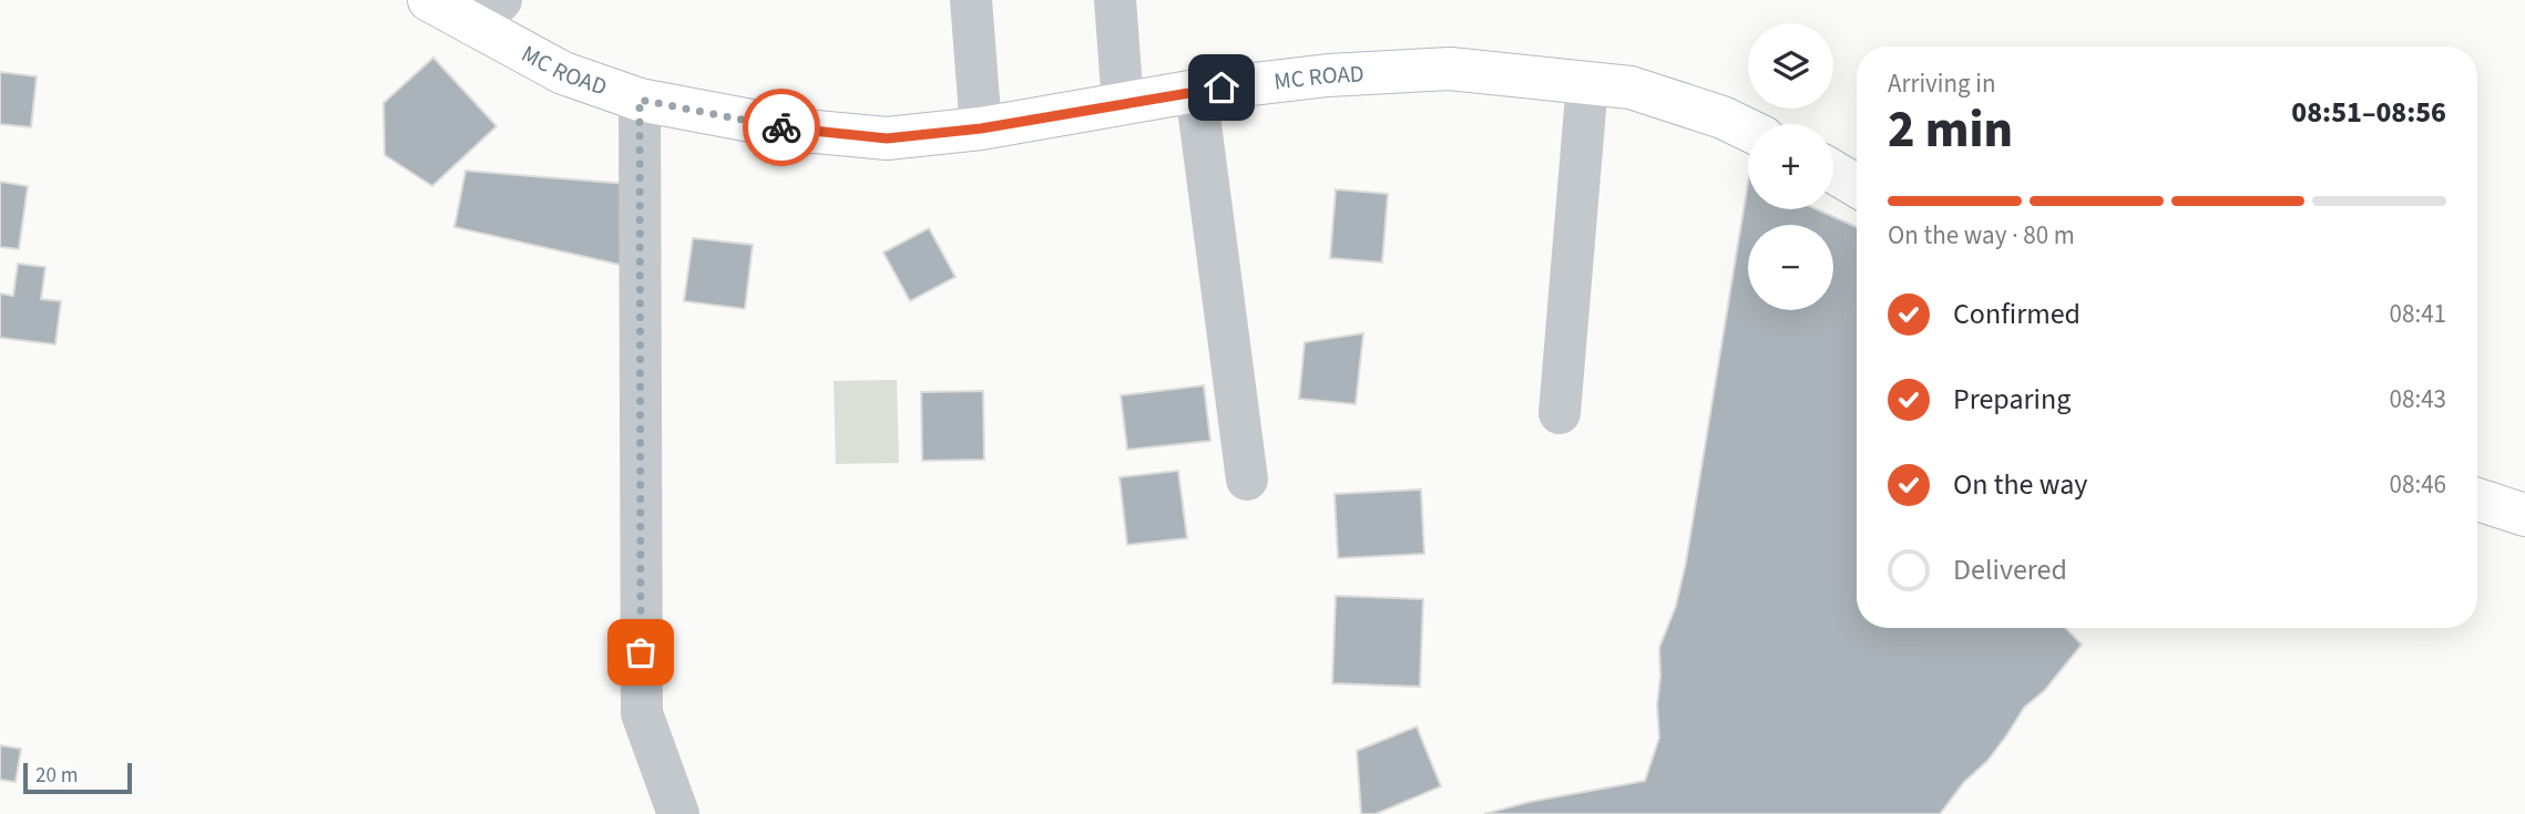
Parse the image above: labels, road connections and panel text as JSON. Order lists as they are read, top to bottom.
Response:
{
  "streets": {
    "main road": ["MC ROAD"]
  },
  "scale_bar": "20 m",
  "page": {
    "map_buttons": ["+", "−"],
    "heading": ["2 min", "Arriving in", "08:51–08:56"],
    "bar": "On the way · 80 m",
    "list": [
      ["Confirmed", "08:41"],
      ["Preparing", "08:43"],
      ["On the way", "08:46"],
      "Delivered"
    ],
    "scale": "20 m"
  }
}
